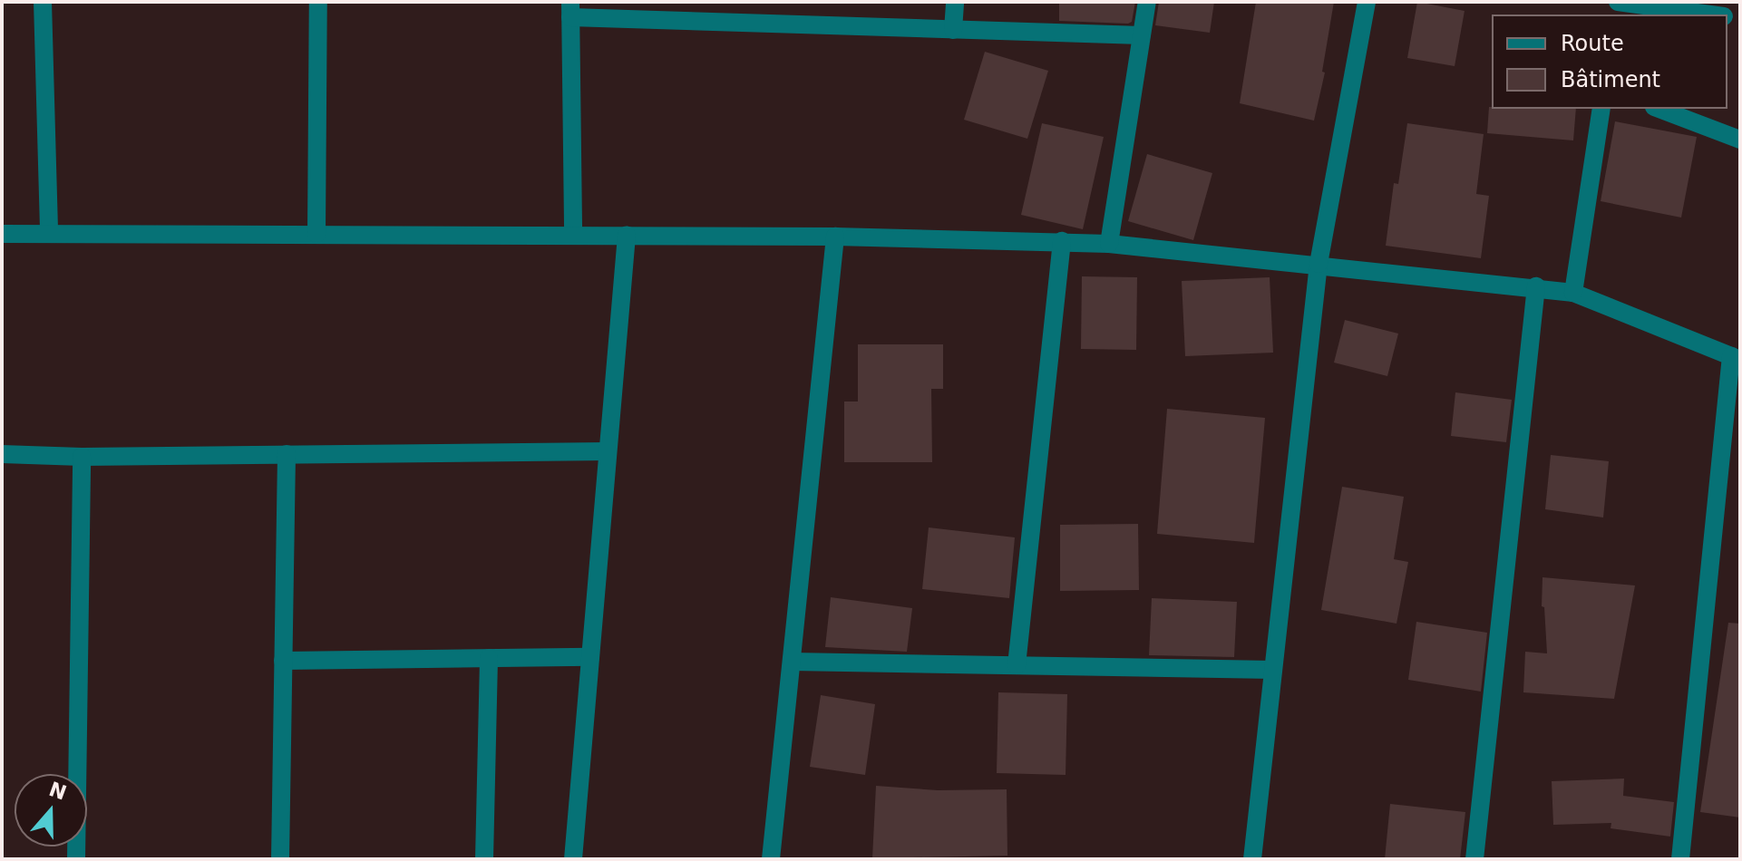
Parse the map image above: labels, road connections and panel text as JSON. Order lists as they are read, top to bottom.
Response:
{
  "legend": ["Route", "Bâtiment"],
  "north": "top"
}
